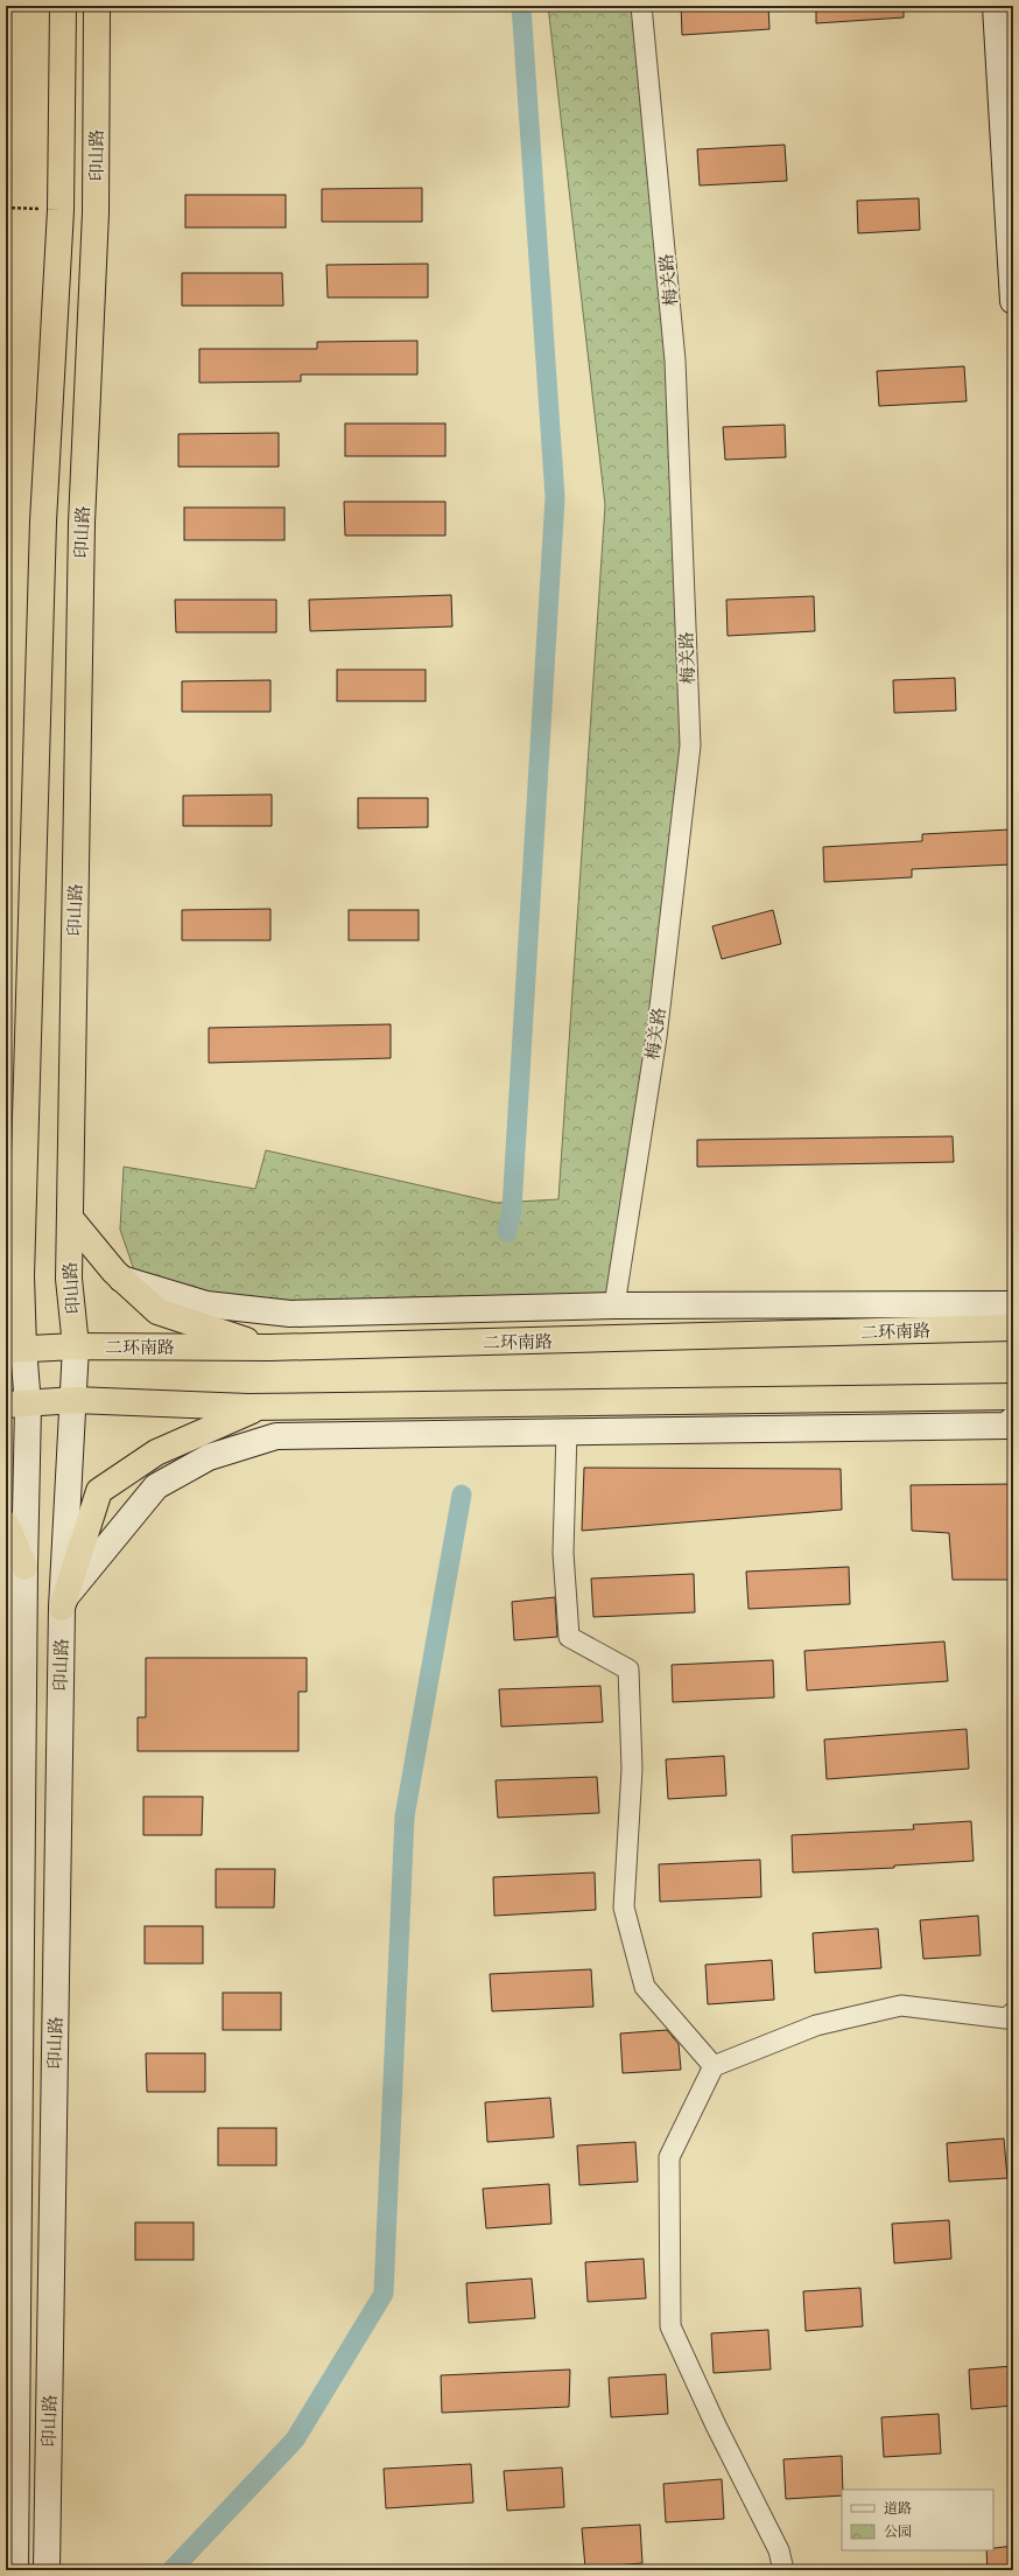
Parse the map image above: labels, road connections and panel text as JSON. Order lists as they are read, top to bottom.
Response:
{
  "streets": {
    "highway": ["印山路", "二环南路"],
    "street": ["梅关路"]
  },
  "crossings": [
    ["印山路", "二环南路"]
  ],
  "legend": ["道路", "公园"]
}
